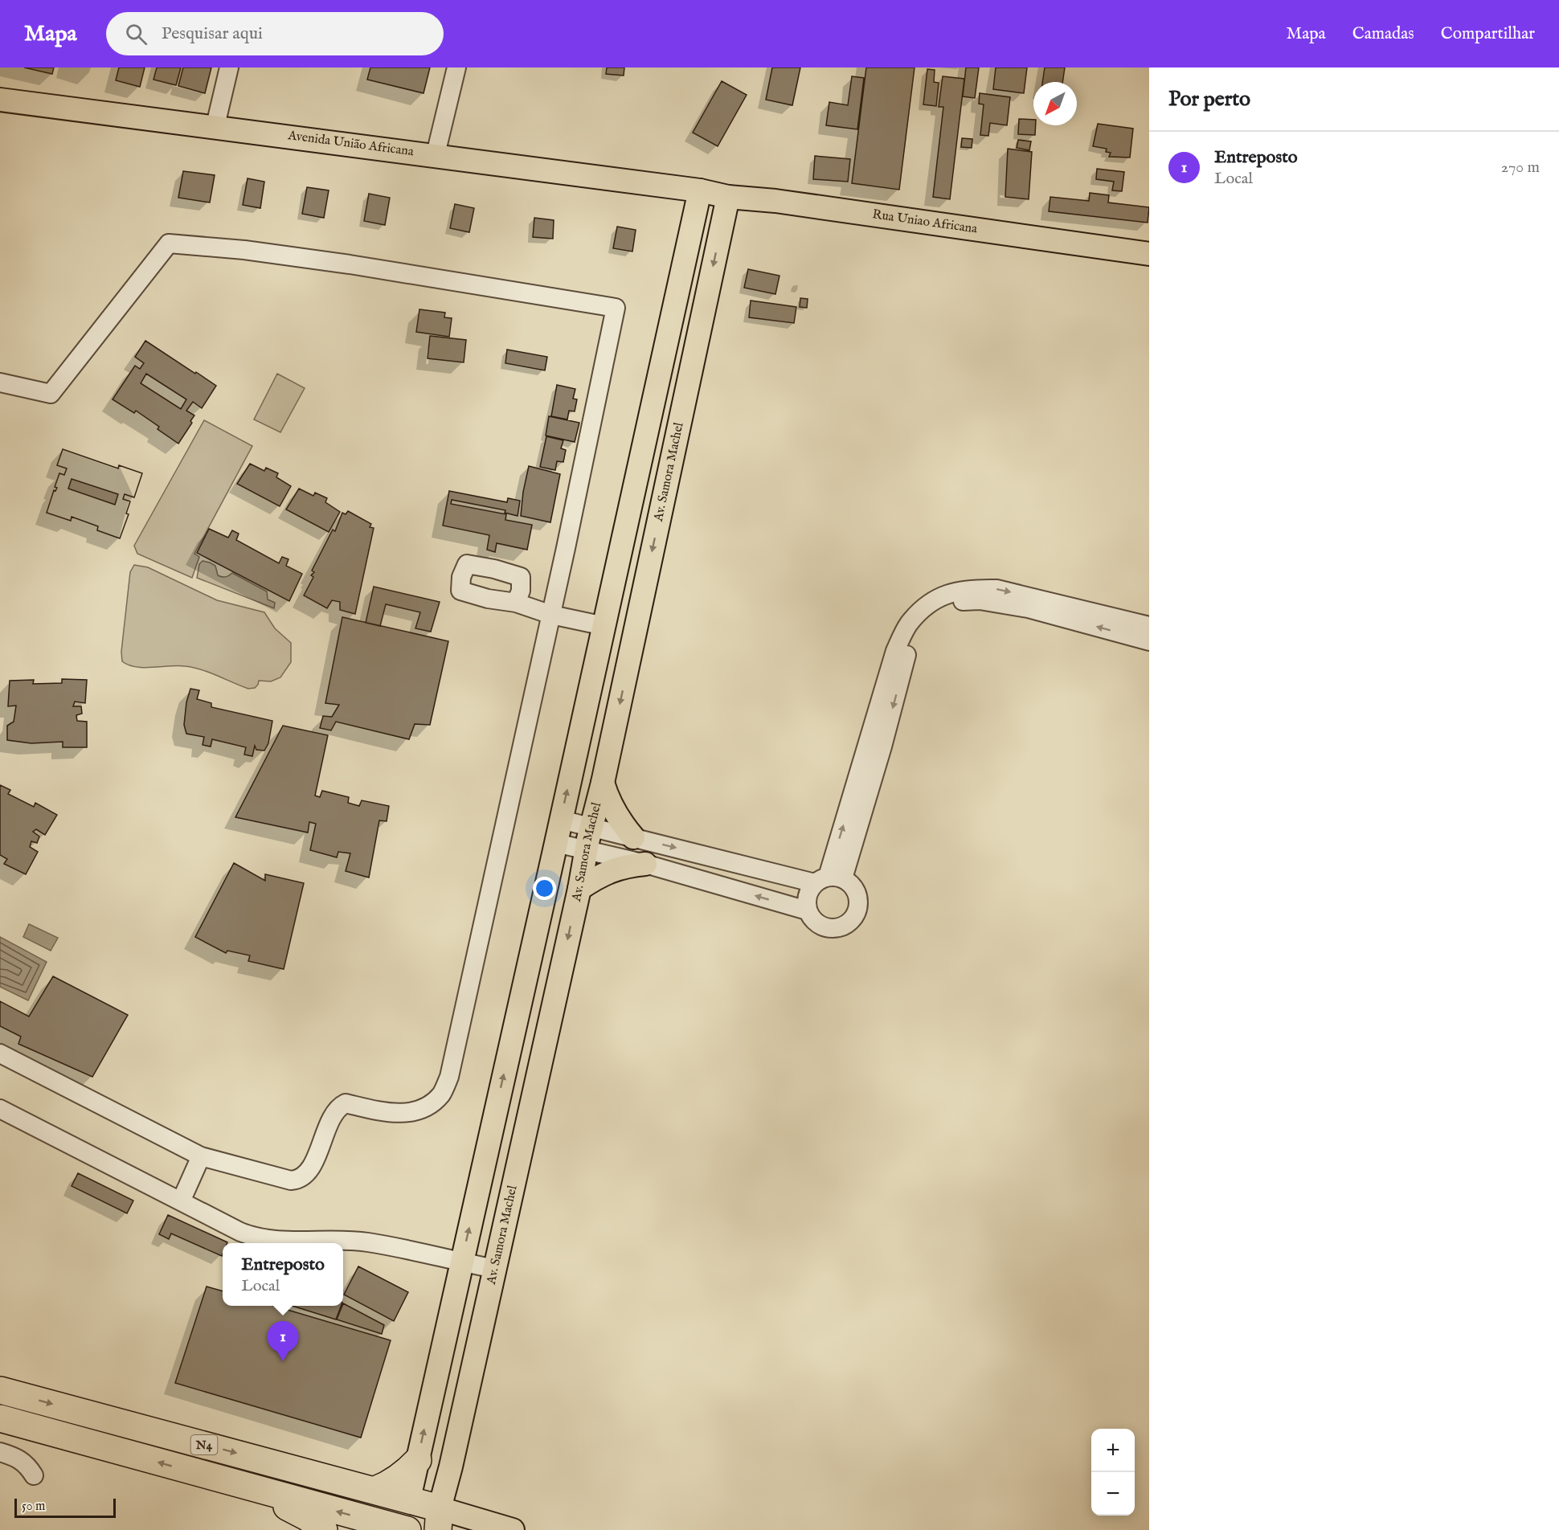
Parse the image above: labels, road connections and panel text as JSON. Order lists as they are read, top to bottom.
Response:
{
  "streets": {
    "highway": ["N4"],
    "main road": ["Avenida União Africana", "Rua Uniao Africana", "Av. Samora Machel"]
  },
  "crossings": [
    ["Avenida União Africana", "Rua Uniao Africana"],
    ["Rua Uniao Africana", "Av. Samora Machel"],
    ["Av. Samora Machel", "N4"]
  ],
  "scale_bar": "50 m",
  "north": "bottom left",
  "page": {
    "header": "Mapa",
    "search": "Pesquisar aqui",
    "nav": ["Mapa", "Camadas", "Compartilhar"],
    "heading": "Por perto",
    "list": [
      {
        "mark": "1",
        "name": "Entreposto",
        "note": "Local",
        "value": "270 m"
      }
    ],
    "popup": ["Entreposto", "Local"],
    "pins": "1",
    "map_buttons": ["+", "−"],
    "scale": "50 m"
  }
}
